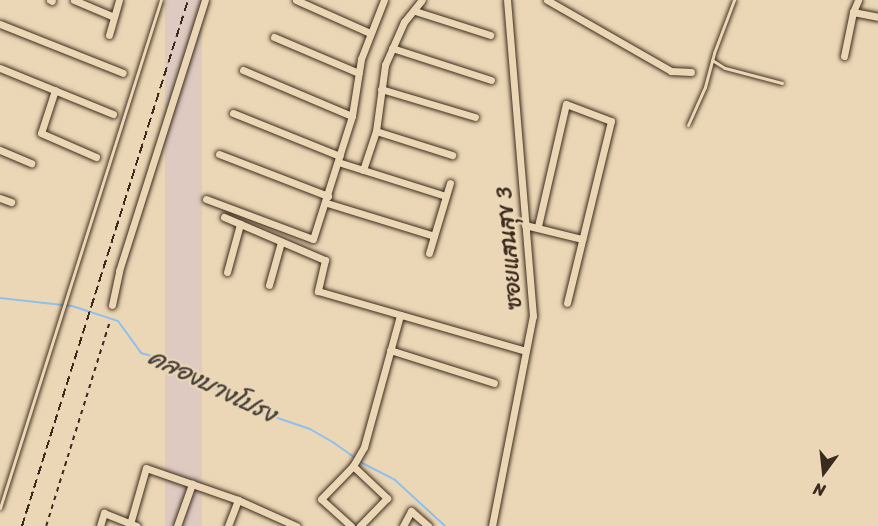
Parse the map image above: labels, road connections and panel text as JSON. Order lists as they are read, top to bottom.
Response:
{
  "streets": {
    "street": ["ซอยแสนสุข 3"]
  },
  "water": ["คลองบางโปรง"],
  "north": "bottom"
}
